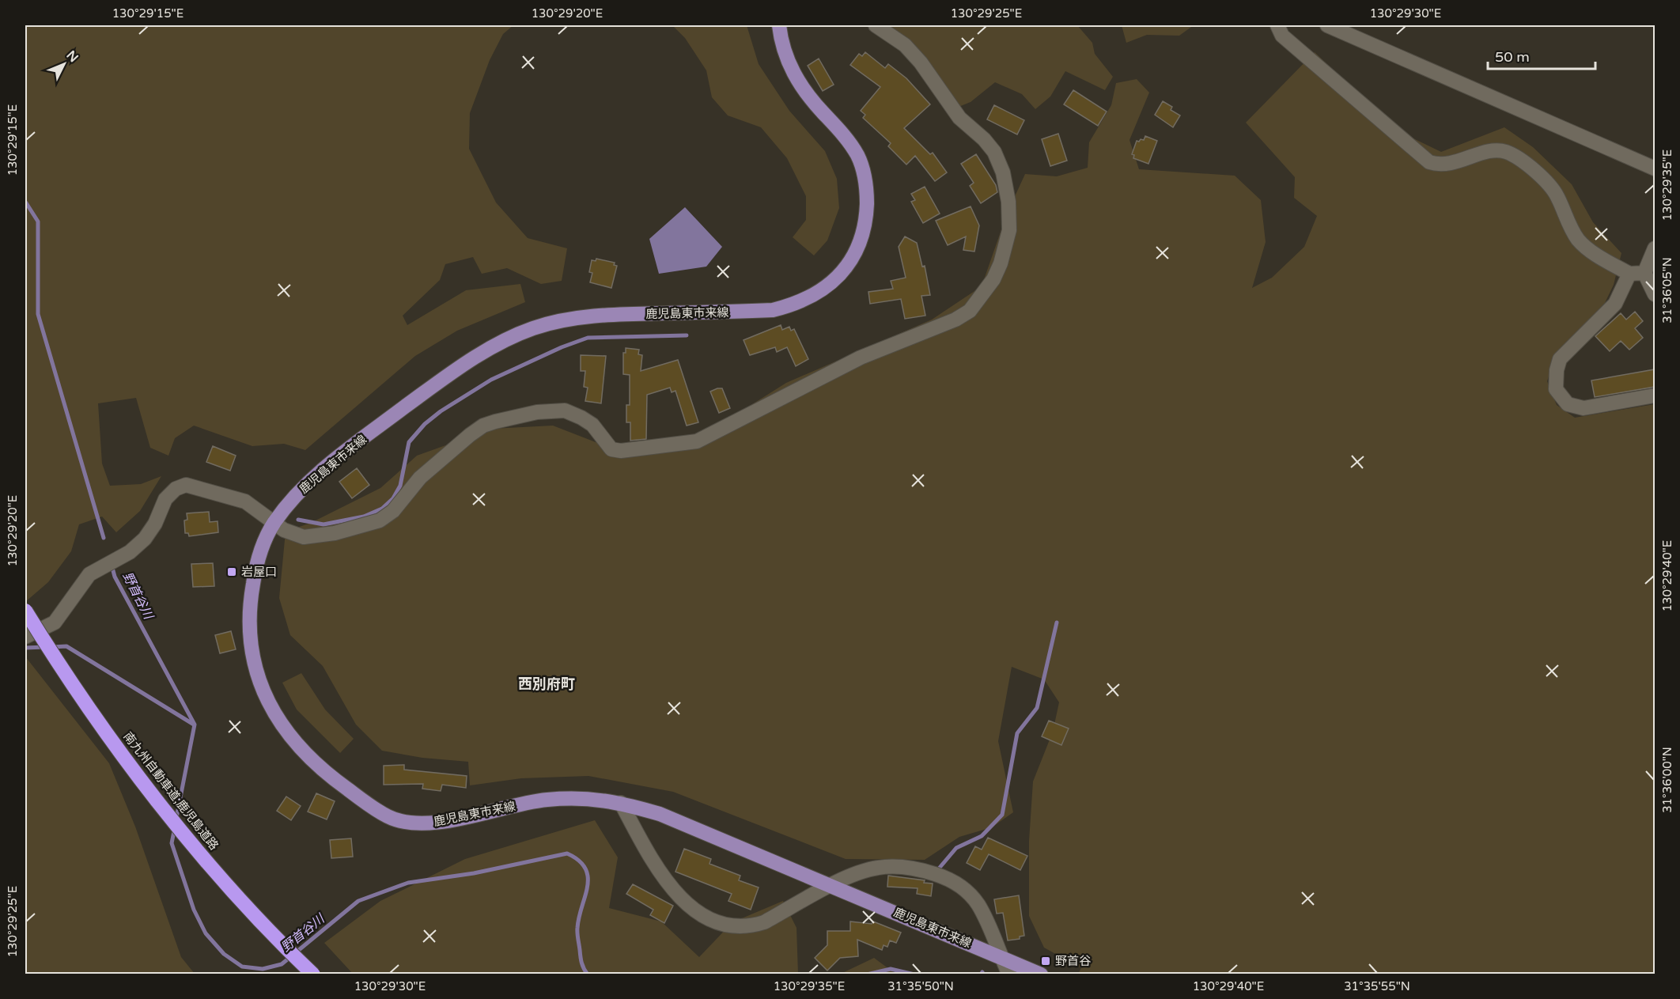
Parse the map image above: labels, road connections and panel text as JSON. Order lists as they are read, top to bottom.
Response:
{
  "streets": {
    "highway": ["南九州自動車道;鹿児島道路"],
    "main road": ["鹿児島東市来線"]
  },
  "districts": ["西別府町"],
  "water": ["野首谷川"],
  "places": {
    "transit": ["岩屋口", "野首谷"]
  },
  "scale_bar": "50 m",
  "north": "top right",
  "coordinates": [
    "130°29'15\"E",
    "130°29'20\"E",
    "130°29'25\"E",
    "130°29'30\"E",
    "130°29'35\"E",
    "31°36'05\"N",
    "130°29'40\"E",
    "31°36'00\"N",
    "31°35'50\"N",
    "31°35'55\"N"
  ]
}
